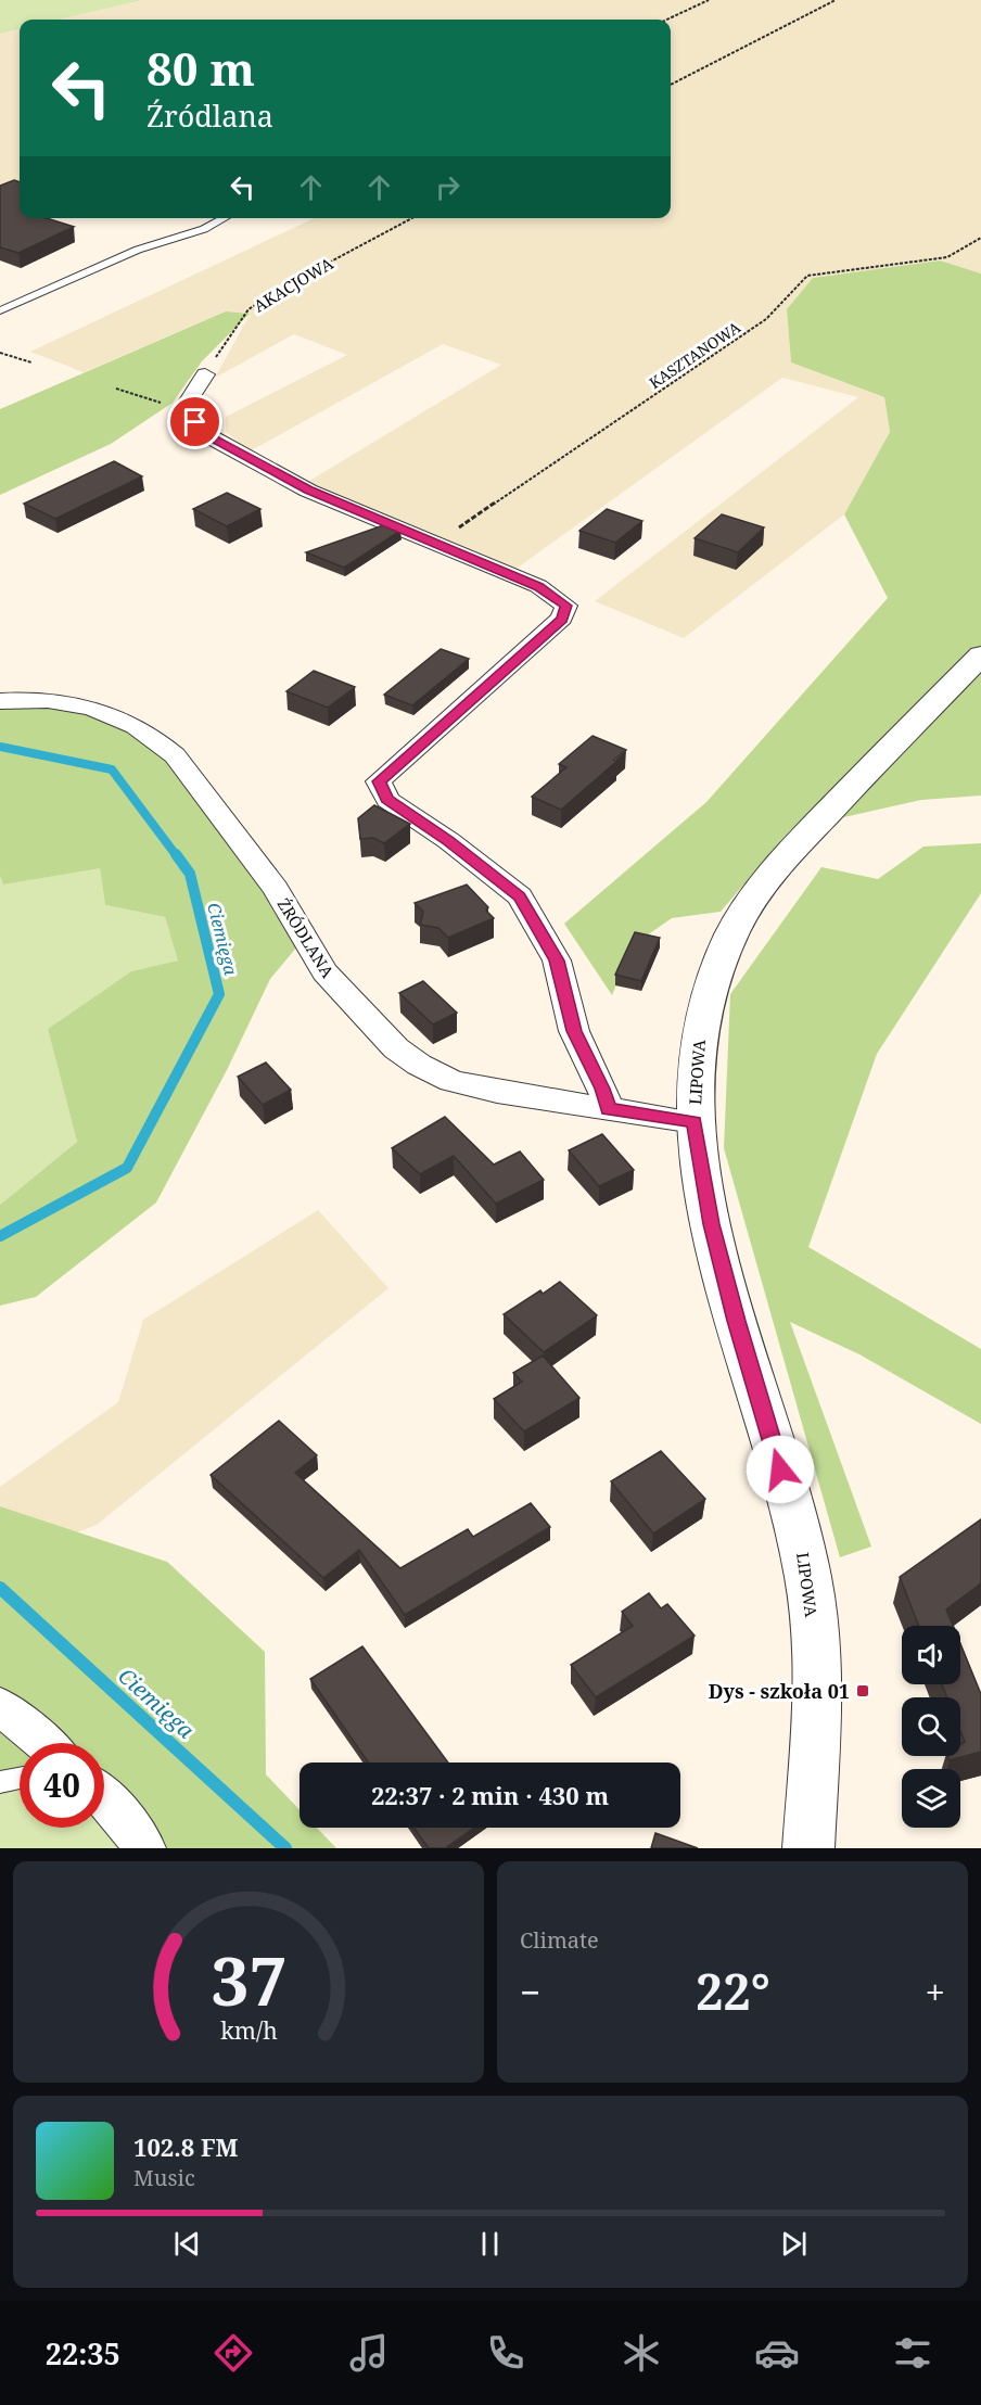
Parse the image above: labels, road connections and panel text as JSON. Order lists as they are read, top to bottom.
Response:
{
  "streets": {
    "street": ["ŹRÓDLANA", "LIPOWA"],
    "path": ["AKACJOWA", "KASZTANOWA"]
  },
  "crossings": [
    ["ŹRÓDLANA", "LIPOWA"]
  ],
  "water": ["Ciemięga"],
  "places": {
    "transit": ["Dys - szkoła 01"]
  },
  "page": {
    "turn": ["80 m", "Źródlana"],
    "limit": "40",
    "trip": "22:37 · 2 min · 430 m",
    "tile": "Climate",
    "heat": ["−", "22°", "+"],
    "song": ["102.8 FM", "Music"],
    "tabs": "22:35",
    "gauge": ["37", "km/h"]
  }
}
